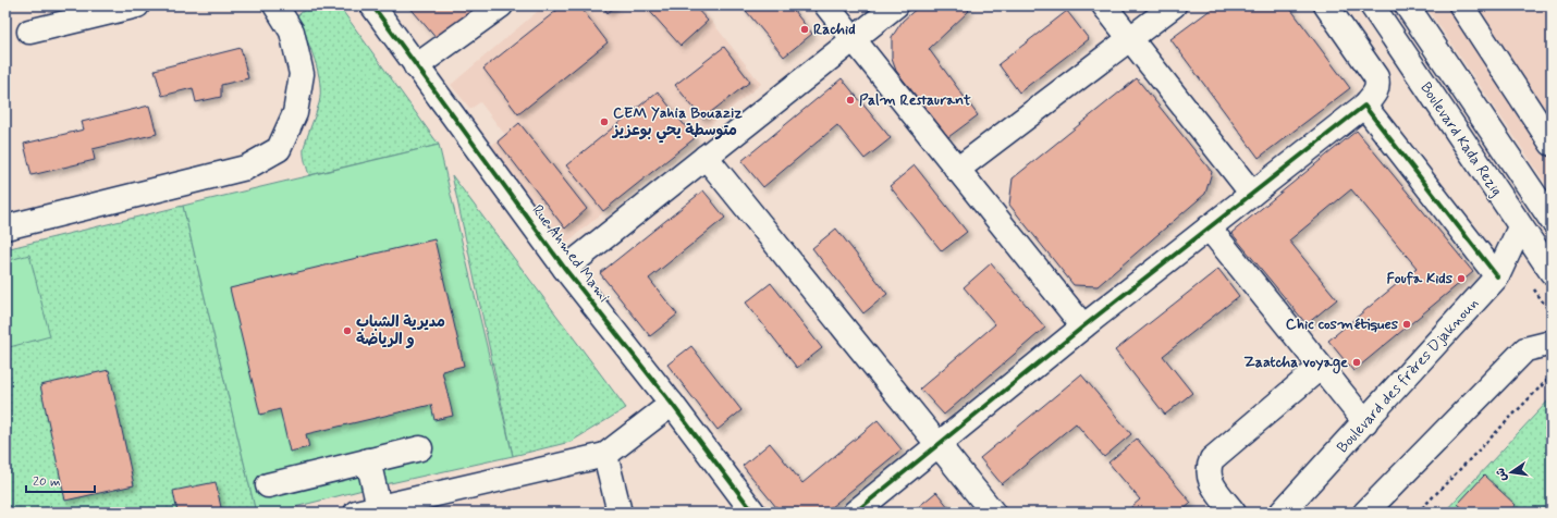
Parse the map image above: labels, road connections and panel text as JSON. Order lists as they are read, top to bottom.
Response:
{
  "streets": {
    "street": ["Boulevard Kada Rezig", "Rue Ahmed Mami", "Boulevard des frères Djaknoun"]
  },
  "crossings": [
    ["Boulevard Kada Rezig", "Boulevard des frères Djaknoun"]
  ],
  "places": [
    "Rachid",
    "Palm Restaurant",
    "CEM Yahia Bouaziz متوسطة يحي بوعزيز",
    "Foufa Kids",
    "Chic cosmétiques",
    "مديرية الشباب و الرياضة",
    "Zaatcha voyage"
  ],
  "scale_bar": "20 m",
  "north": "left"
}
